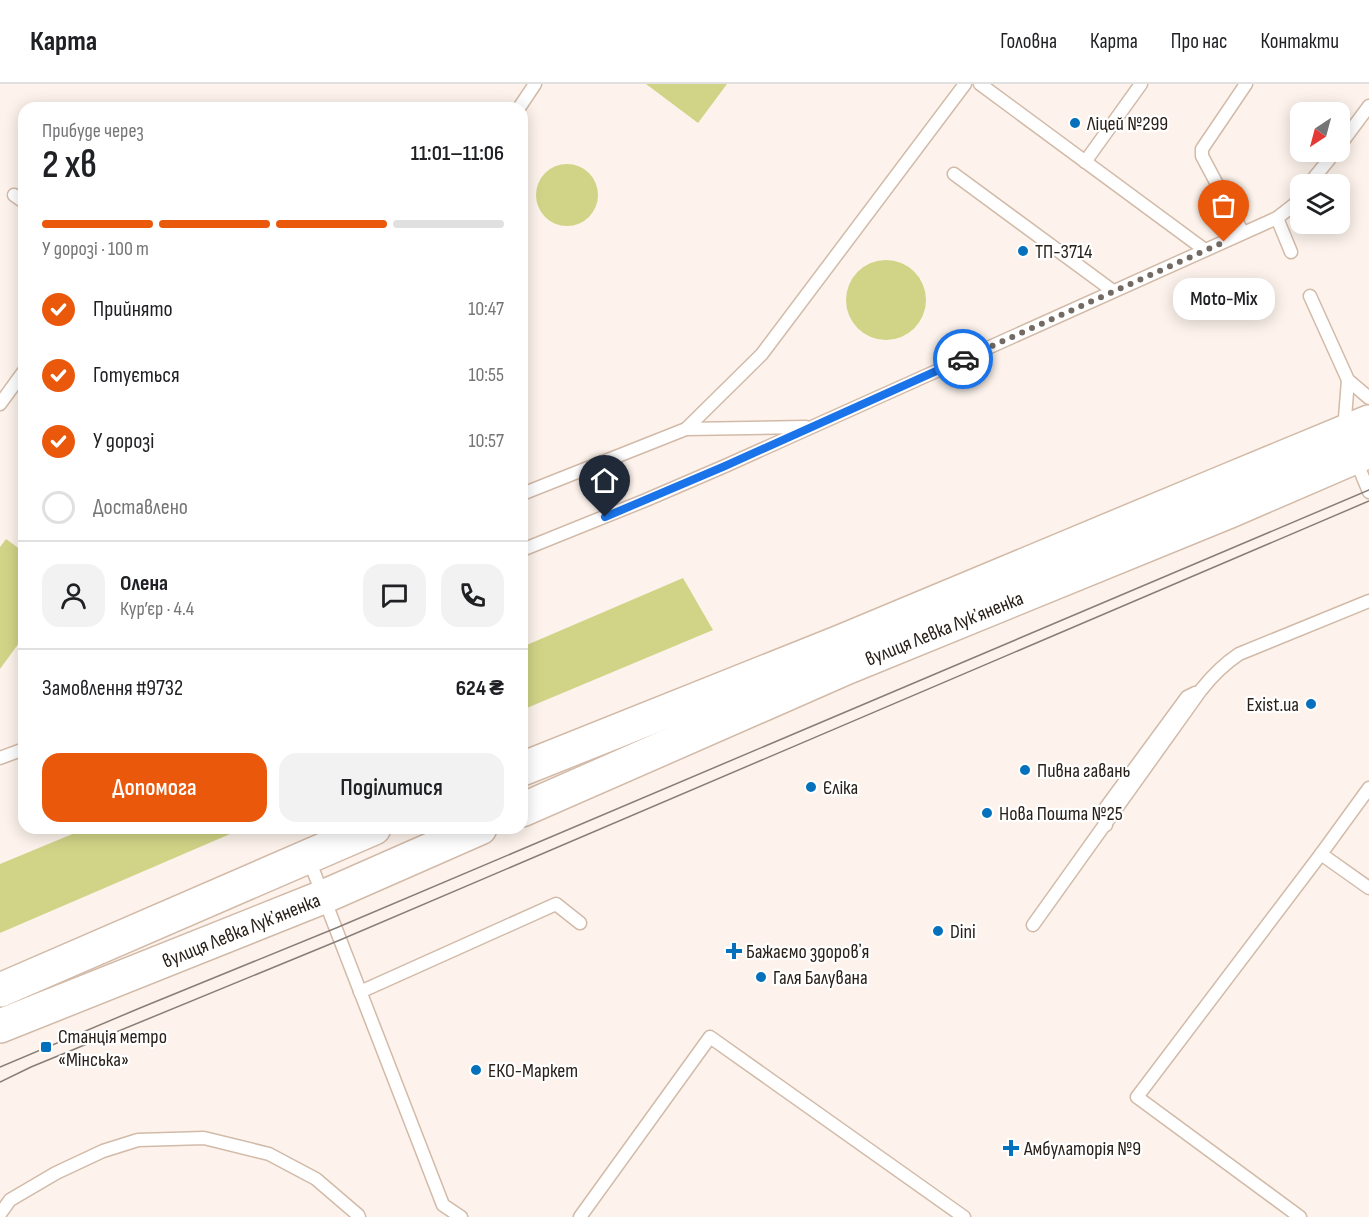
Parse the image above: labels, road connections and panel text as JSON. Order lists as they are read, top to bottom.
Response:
{
  "streets": {
    "main road": ["вулиця Левка Лукʼяненка"]
  },
  "places": {
    "other": [
      "Ліцей №299",
      "Moto-Mix",
      "ТП-3714",
      "Exist.ua",
      "Пивна гавань",
      "Єліка",
      "Нова Пошта №25",
      "Dini",
      "Галя Балувана",
      "ЕКО-Маркет"
    ],
    "health": ["Бажаємо здоровʼя", "Амбулаторія №9"],
    "transit": ["Станція метро «Мінська»"]
  },
  "north": "bottom left",
  "page": {
    "header": "Карта",
    "nav": [
      "Головна",
      "Карта",
      "Про нас",
      "Контакти"
    ],
    "heading": ["2 хв", "Прибуде через", "11:01–11:06"],
    "panel": [
      "Олена",
      "Кур’єр · 4.4",
      "Замовлення #9732",
      "624 ₴"
    ],
    "bar": "У дорозі · 100 m",
    "list": [
      ["Прийнято", "10:47"],
      ["Готується", "10:55"],
      ["У дорозі", "10:57"],
      "Доставлено"
    ],
    "bubble": "Moto-Mix",
    "buttons": ["Допомога", "Поділитися"]
  }
}
